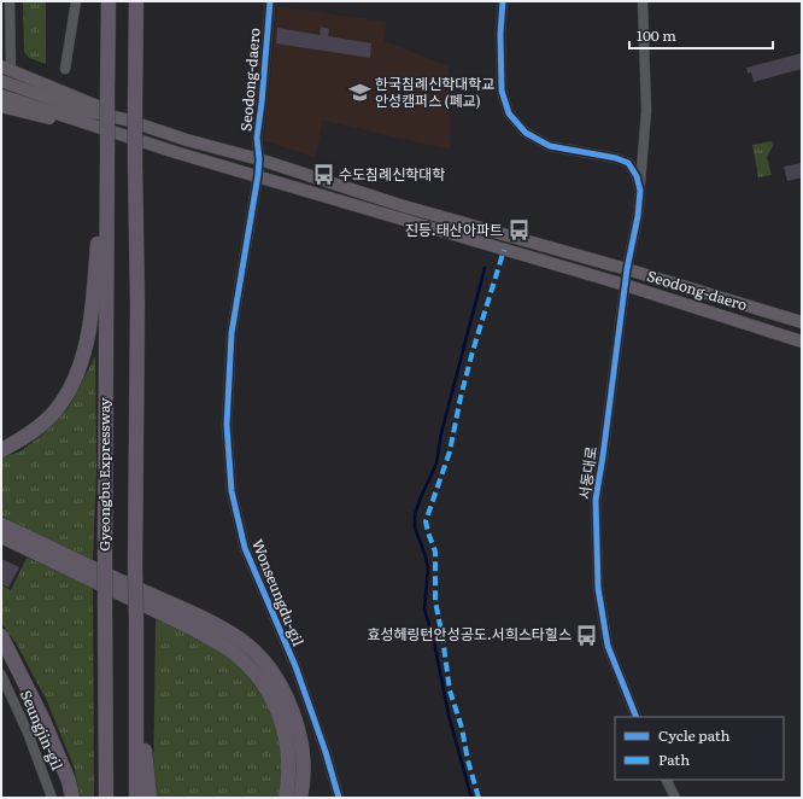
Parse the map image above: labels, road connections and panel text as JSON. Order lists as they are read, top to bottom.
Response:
{
  "streets": {
    "highway": ["Gyeongbu Expressway"],
    "main road": ["Seodong-daero"],
    "street": ["서동대로", "Wonseungdu-gil", "Seungjin-gil"]
  },
  "crossings": [
    ["Seodong-daero", "서동대로"],
    ["Seodong-daero", "Wonseungdu-gil"]
  ],
  "places": {
    "school or university": ["한국침례신학대학교 안성캠퍼스 (폐교)"],
    "bus stop": ["수도침례신학대학", "진등.태산아파트", "효성헤링턴안성공도.서희스타힐스"]
  },
  "legend": ["Cycle path", "Path"],
  "scale_bar": "100 m"
}
